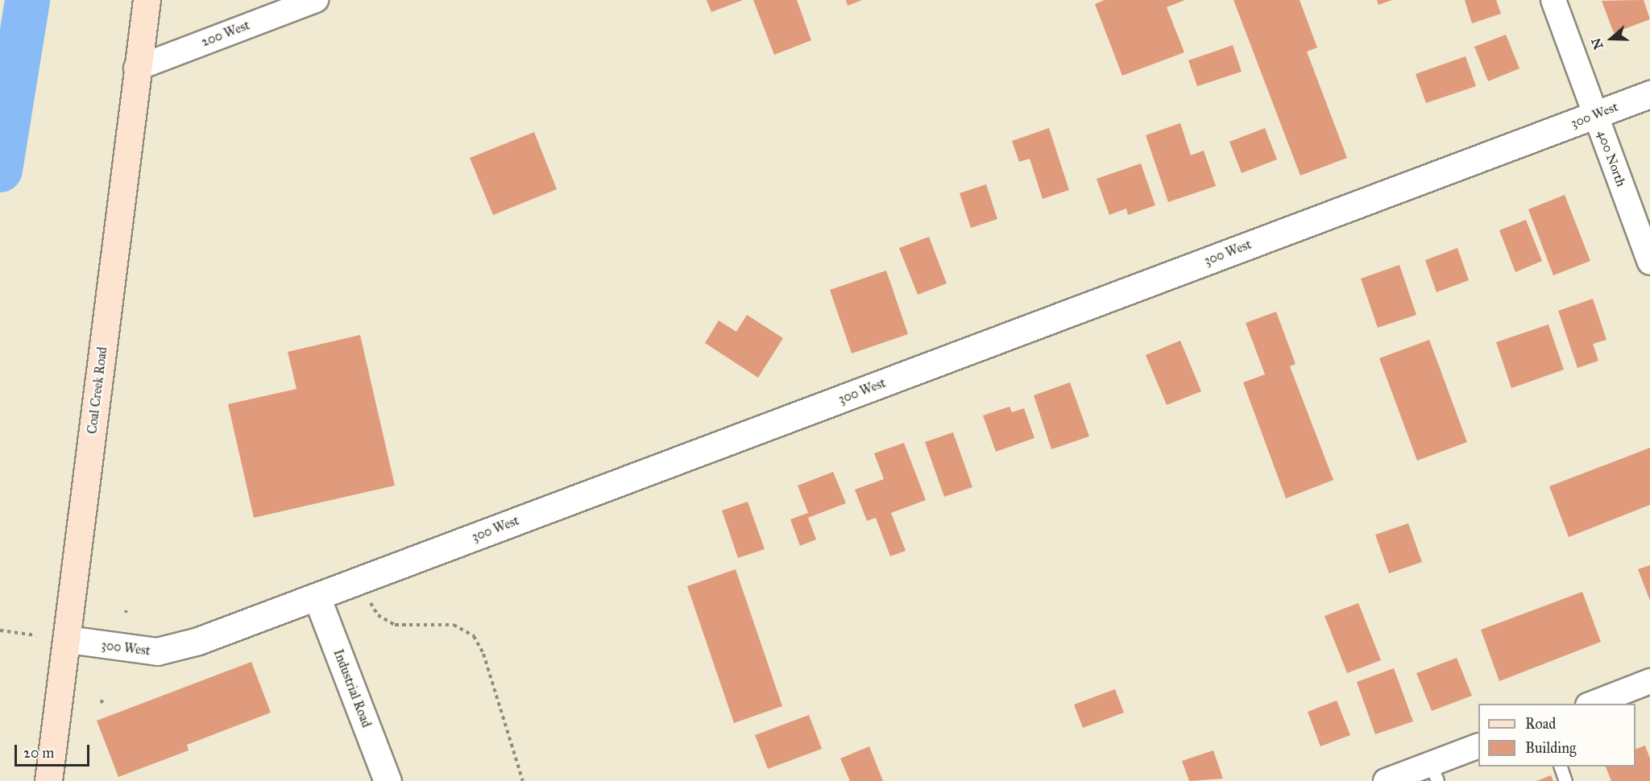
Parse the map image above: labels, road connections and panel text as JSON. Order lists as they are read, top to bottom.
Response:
{
  "streets": {
    "main road": ["Coal Creek Road"],
    "street": [
      "200 West",
      "300 West",
      "400 North",
      "Industrial Road"
    ]
  },
  "crossings": [
    ["200 West", "Coal Creek Road"],
    ["300 West", "400 North"],
    ["300 West", "Coal Creek Road"],
    ["300 West", "Industrial Road"]
  ],
  "legend": ["Road", "Building"],
  "scale_bar": "20 m",
  "north": "left"
}
